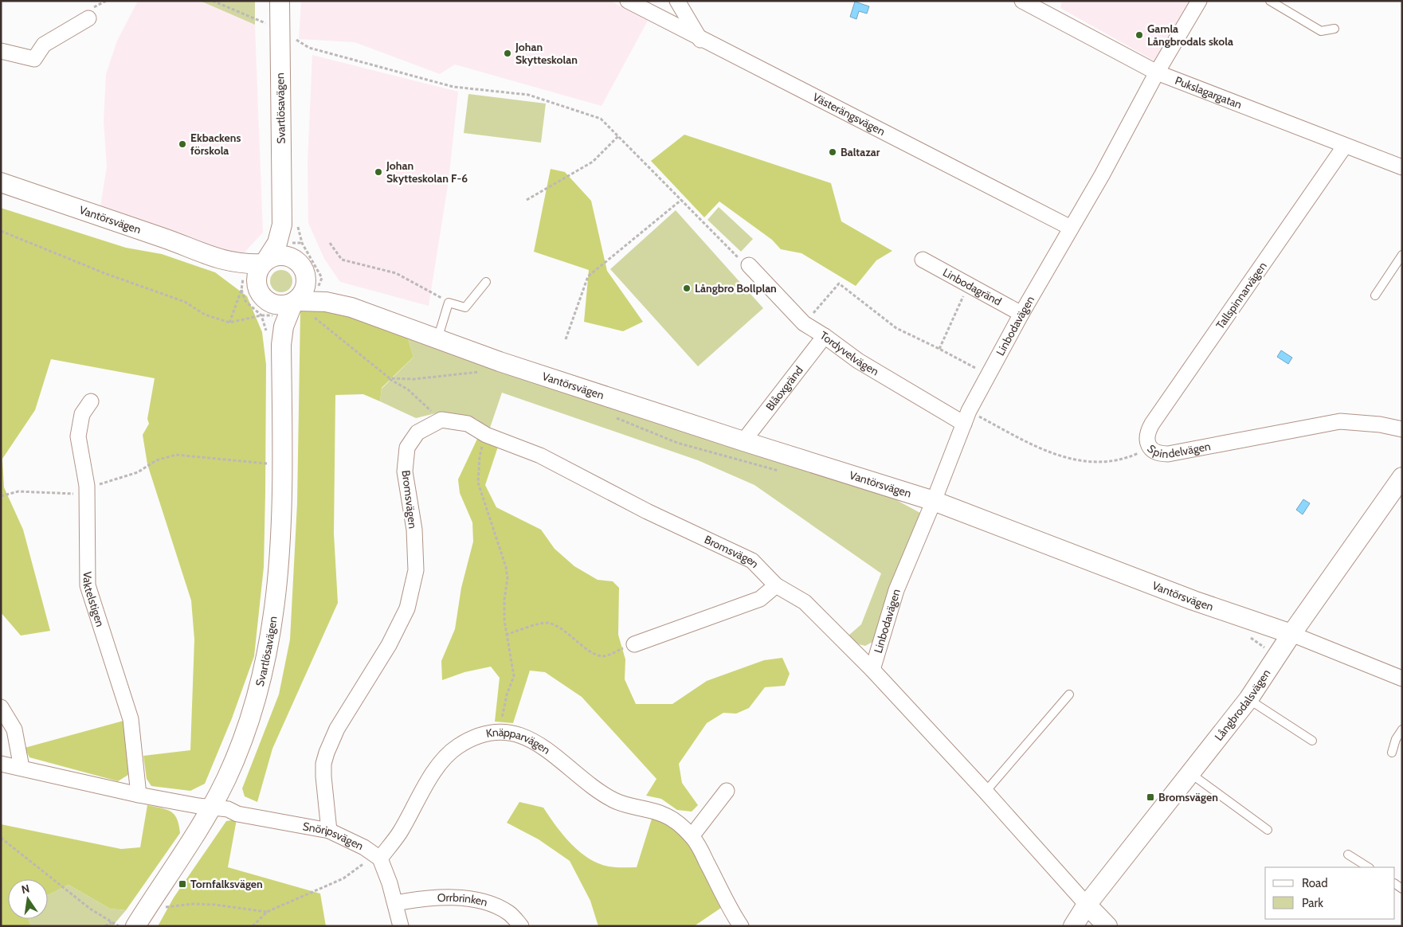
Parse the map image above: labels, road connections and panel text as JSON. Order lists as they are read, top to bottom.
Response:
{
  "streets": {
    "street": [
      "Pukslagargatan",
      "Svartlösavägen",
      "Västerängsvägen",
      "Vantörsvägen",
      "Linbodagränd",
      "Tallspinnarvägen",
      "Linbodavägen",
      "Tordyvelvägen",
      "Blåoxgränd",
      "Spindelvägen",
      "Bromsvägen",
      "Vaktelstigen",
      "Långbrodalsvägen",
      "Knäpparvägen",
      "Snöripsvägen",
      "Orrbrinken"
    ]
  },
  "crossings": [
    ["Pukslagargatan", "Tallspinnarvägen"],
    ["Pukslagargatan", "Linbodavägen"],
    ["Svartlösavägen", "Vantörsvägen"],
    ["Svartlösavägen", "Snöripsvägen"],
    ["Västerängsvägen", "Linbodavägen"],
    ["Vantörsvägen", "Linbodavägen"],
    ["Vantörsvägen", "Blåoxgränd"],
    ["Vantörsvägen", "Långbrodalsvägen"],
    ["Linbodagränd", "Linbodavägen"],
    ["Tallspinnarvägen", "Spindelvägen"],
    ["Linbodavägen", "Tordyvelvägen"],
    ["Linbodavägen", "Spindelvägen"],
    ["Linbodavägen", "Bromsvägen"],
    ["Tordyvelvägen", "Blåoxgränd"],
    ["Tordyvelvägen", "Spindelvägen"],
    ["Bromsvägen", "Långbrodalsvägen"],
    ["Bromsvägen", "Snöripsvägen"],
    ["Knäpparvägen", "Snöripsvägen"]
  ],
  "places": {
    "other": [
      "Gamla Långbrodals skola",
      "Johan Skytteskolan",
      "Ekbackens förskola",
      "Baltazar",
      "Johan Skytteskolan F-6",
      "Långbro Bollplan"
    ],
    "transit": ["Bromsvägen", "Tornfalksvägen"]
  },
  "legend": ["Road", "Park"],
  "north": "top"
}
